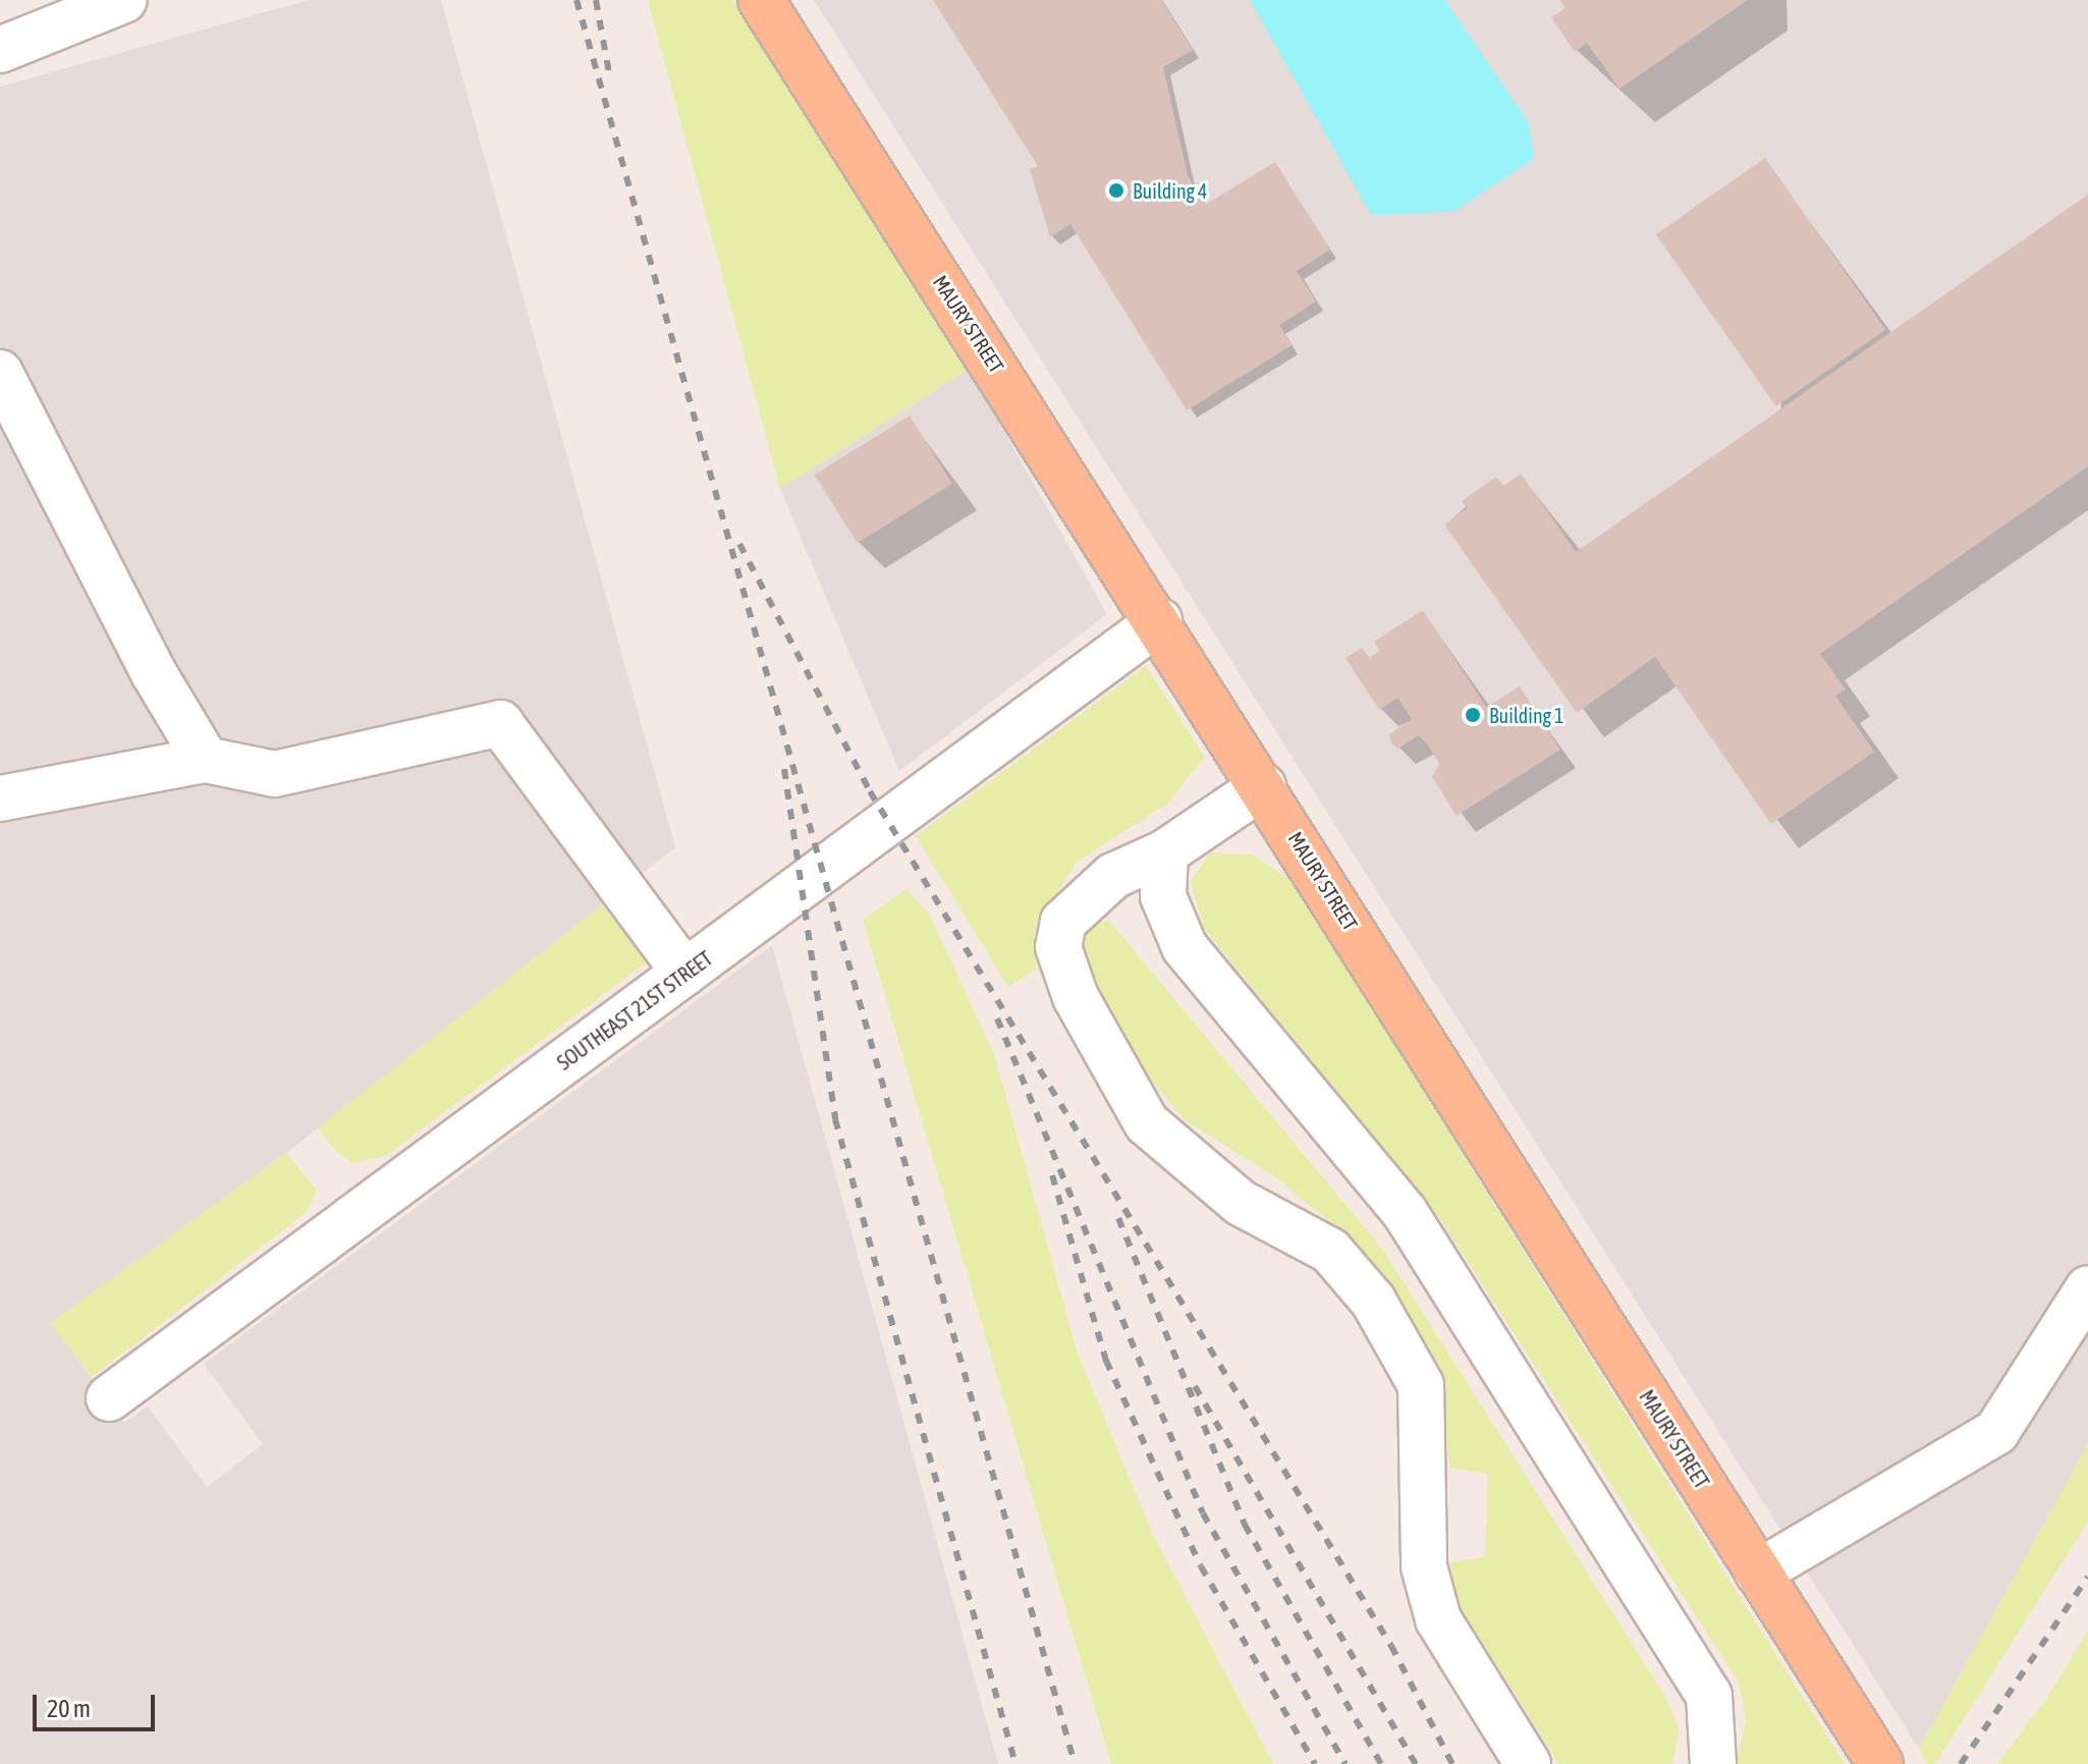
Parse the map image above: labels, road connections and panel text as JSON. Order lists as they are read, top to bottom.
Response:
{
  "streets": {
    "main road": ["MAURY STREET"],
    "street": ["SOUTHEAST 21ST STREET"]
  },
  "crossings": [
    ["MAURY STREET", "SOUTHEAST 21ST STREET"]
  ],
  "places": ["Building 4", "Building 1"],
  "scale_bar": "20 m"
}
